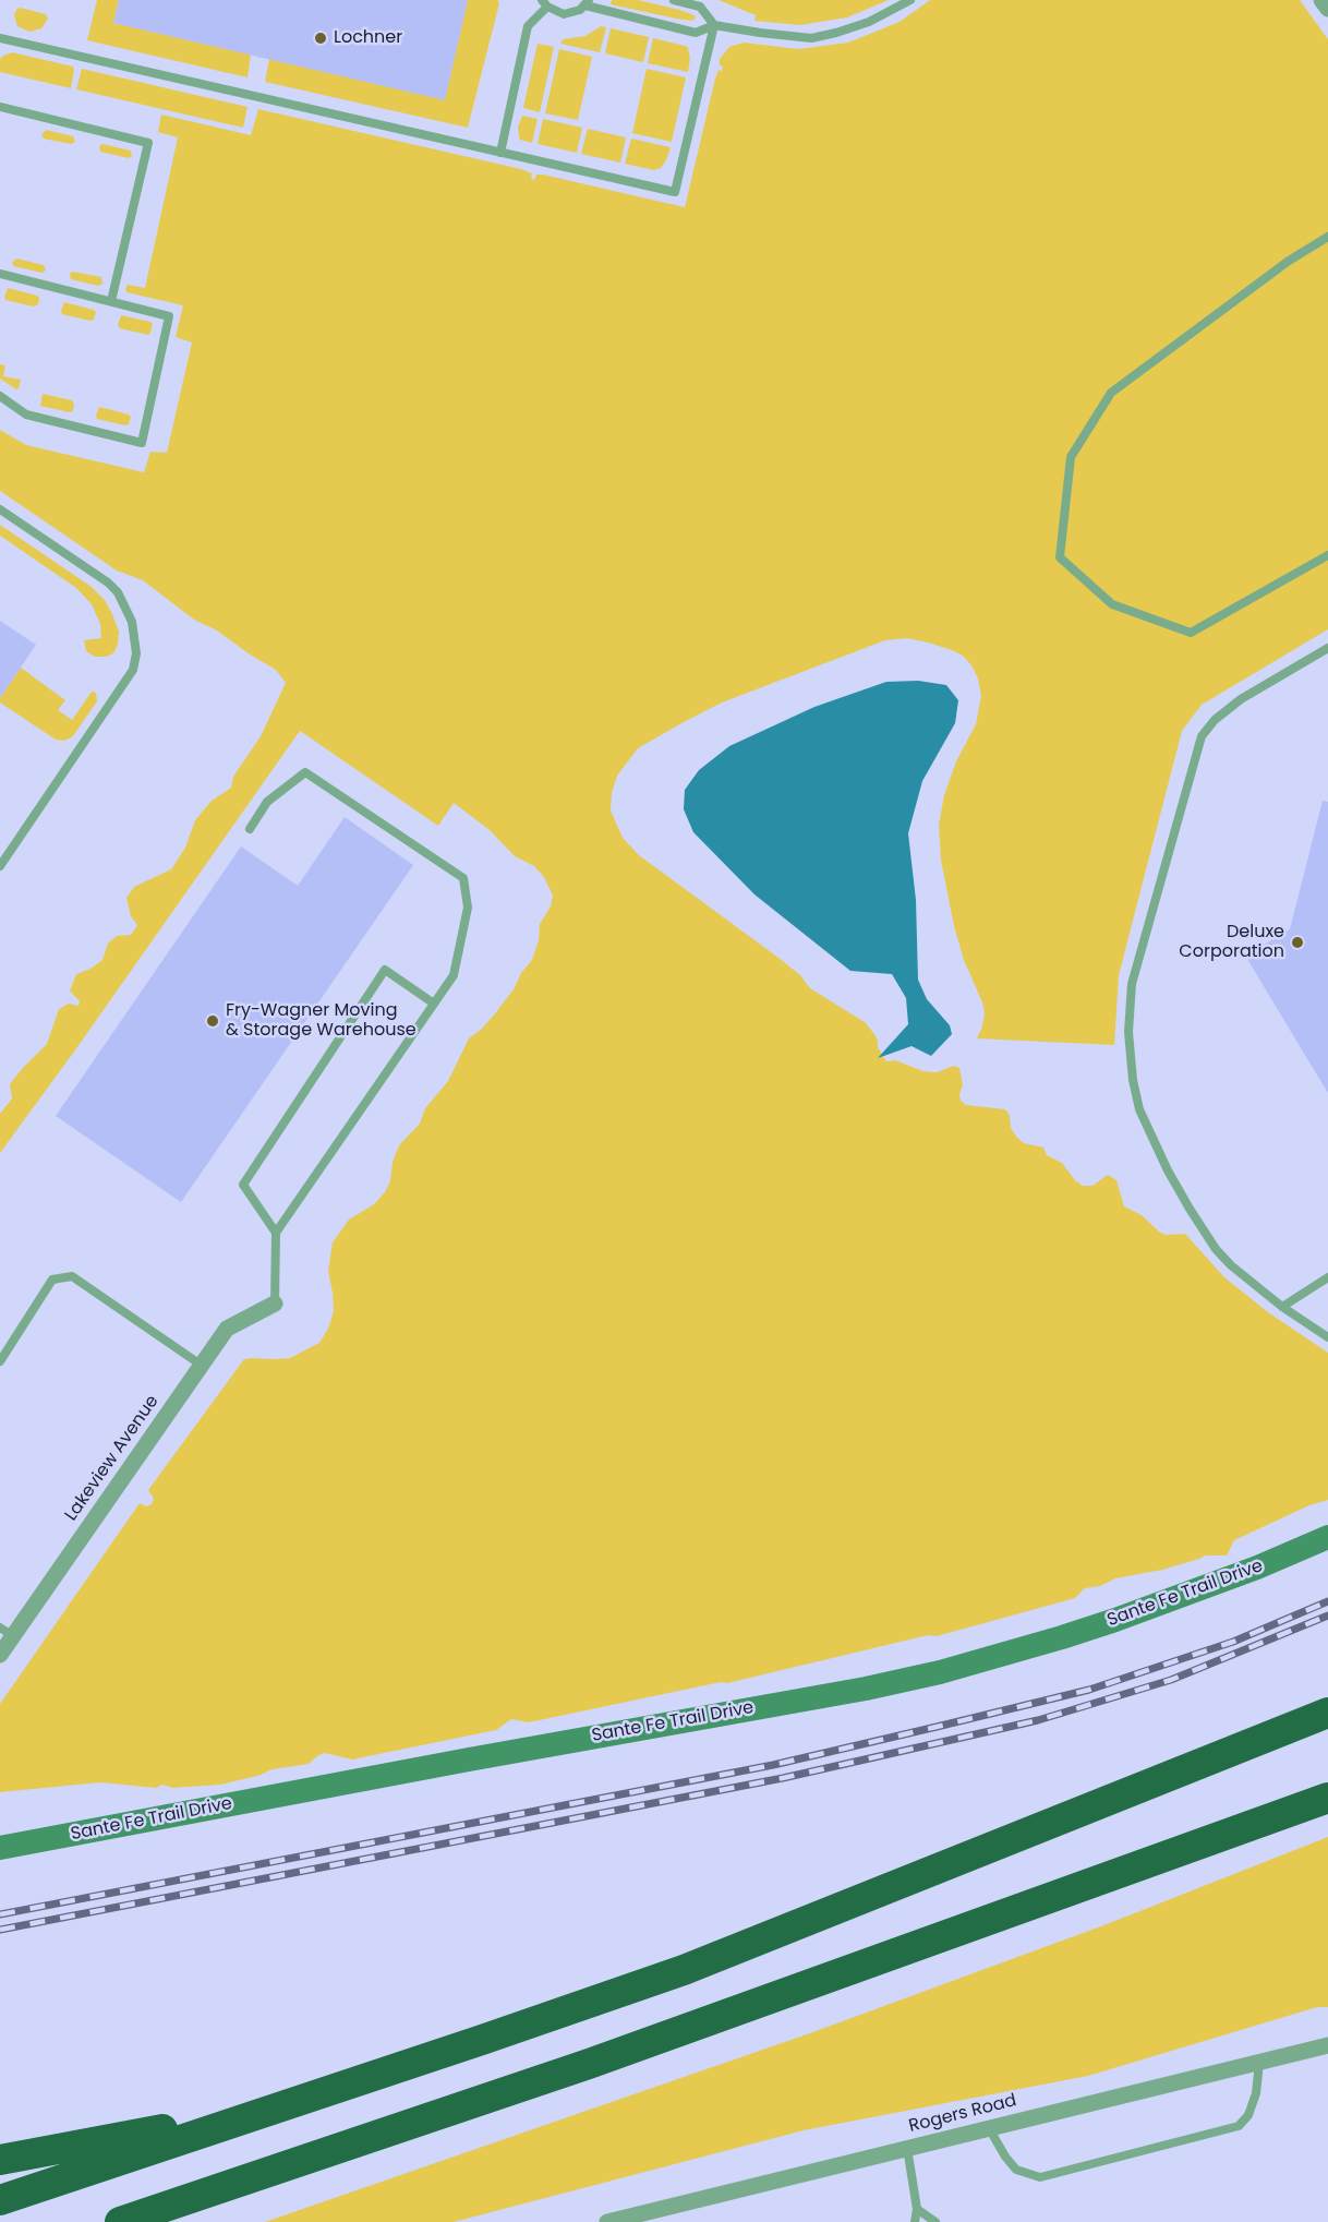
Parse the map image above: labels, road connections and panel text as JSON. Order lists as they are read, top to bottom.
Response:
{
  "streets": {
    "main road": ["Sante Fe Trail Drive"],
    "street": ["Lakeview Avenue", "Rogers Road"]
  },
  "places": ["Lochner", "Deluxe Corporation", "Fry-Wagner Moving & Storage Warehouse"]
}
